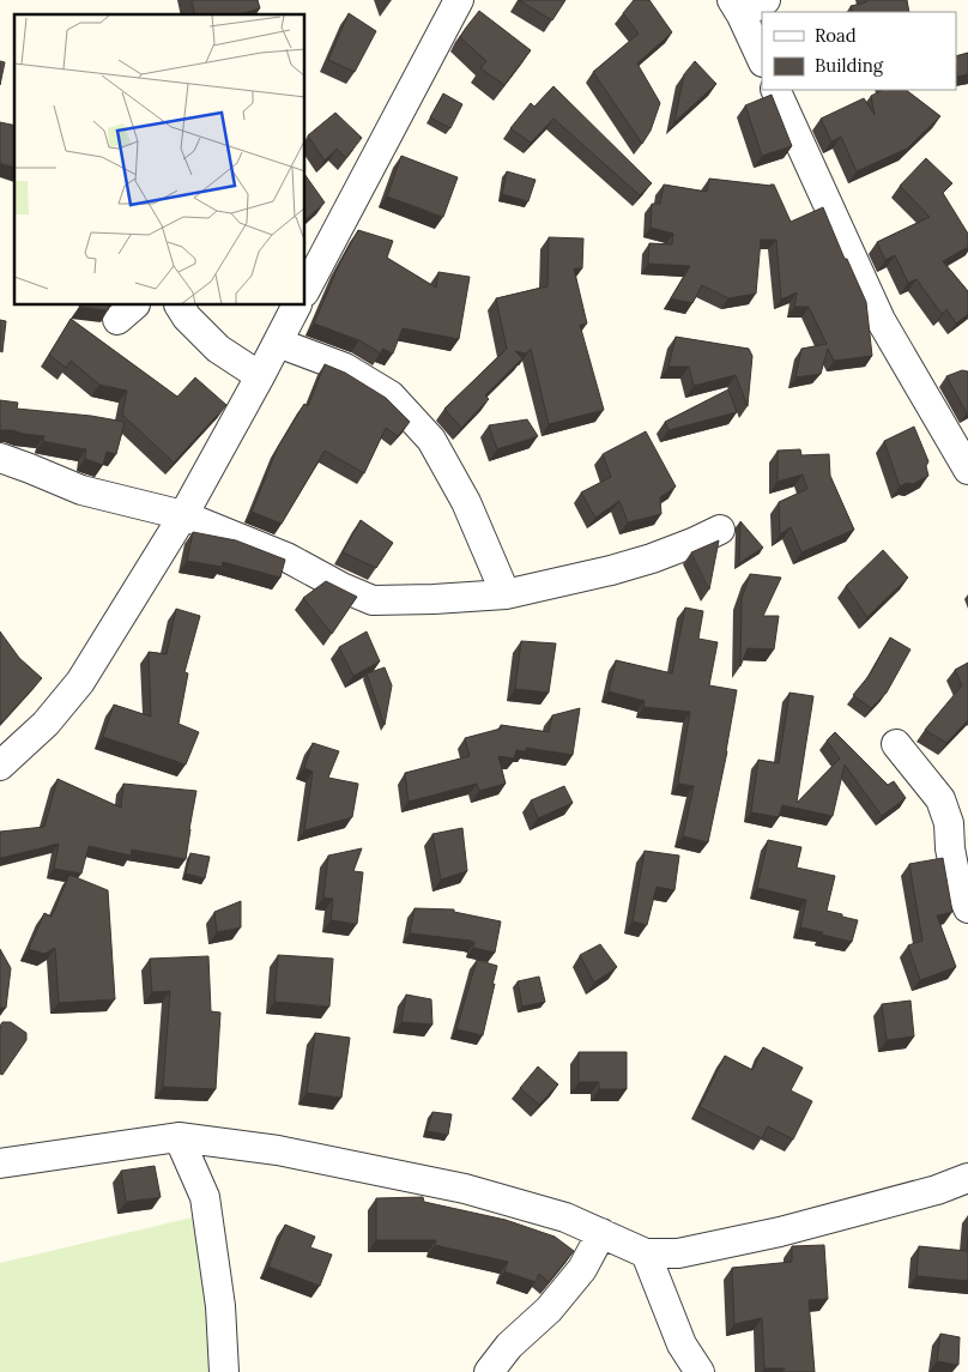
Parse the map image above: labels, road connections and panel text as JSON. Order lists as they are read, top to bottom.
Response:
{
  "legend": ["Road", "Building"]
}
